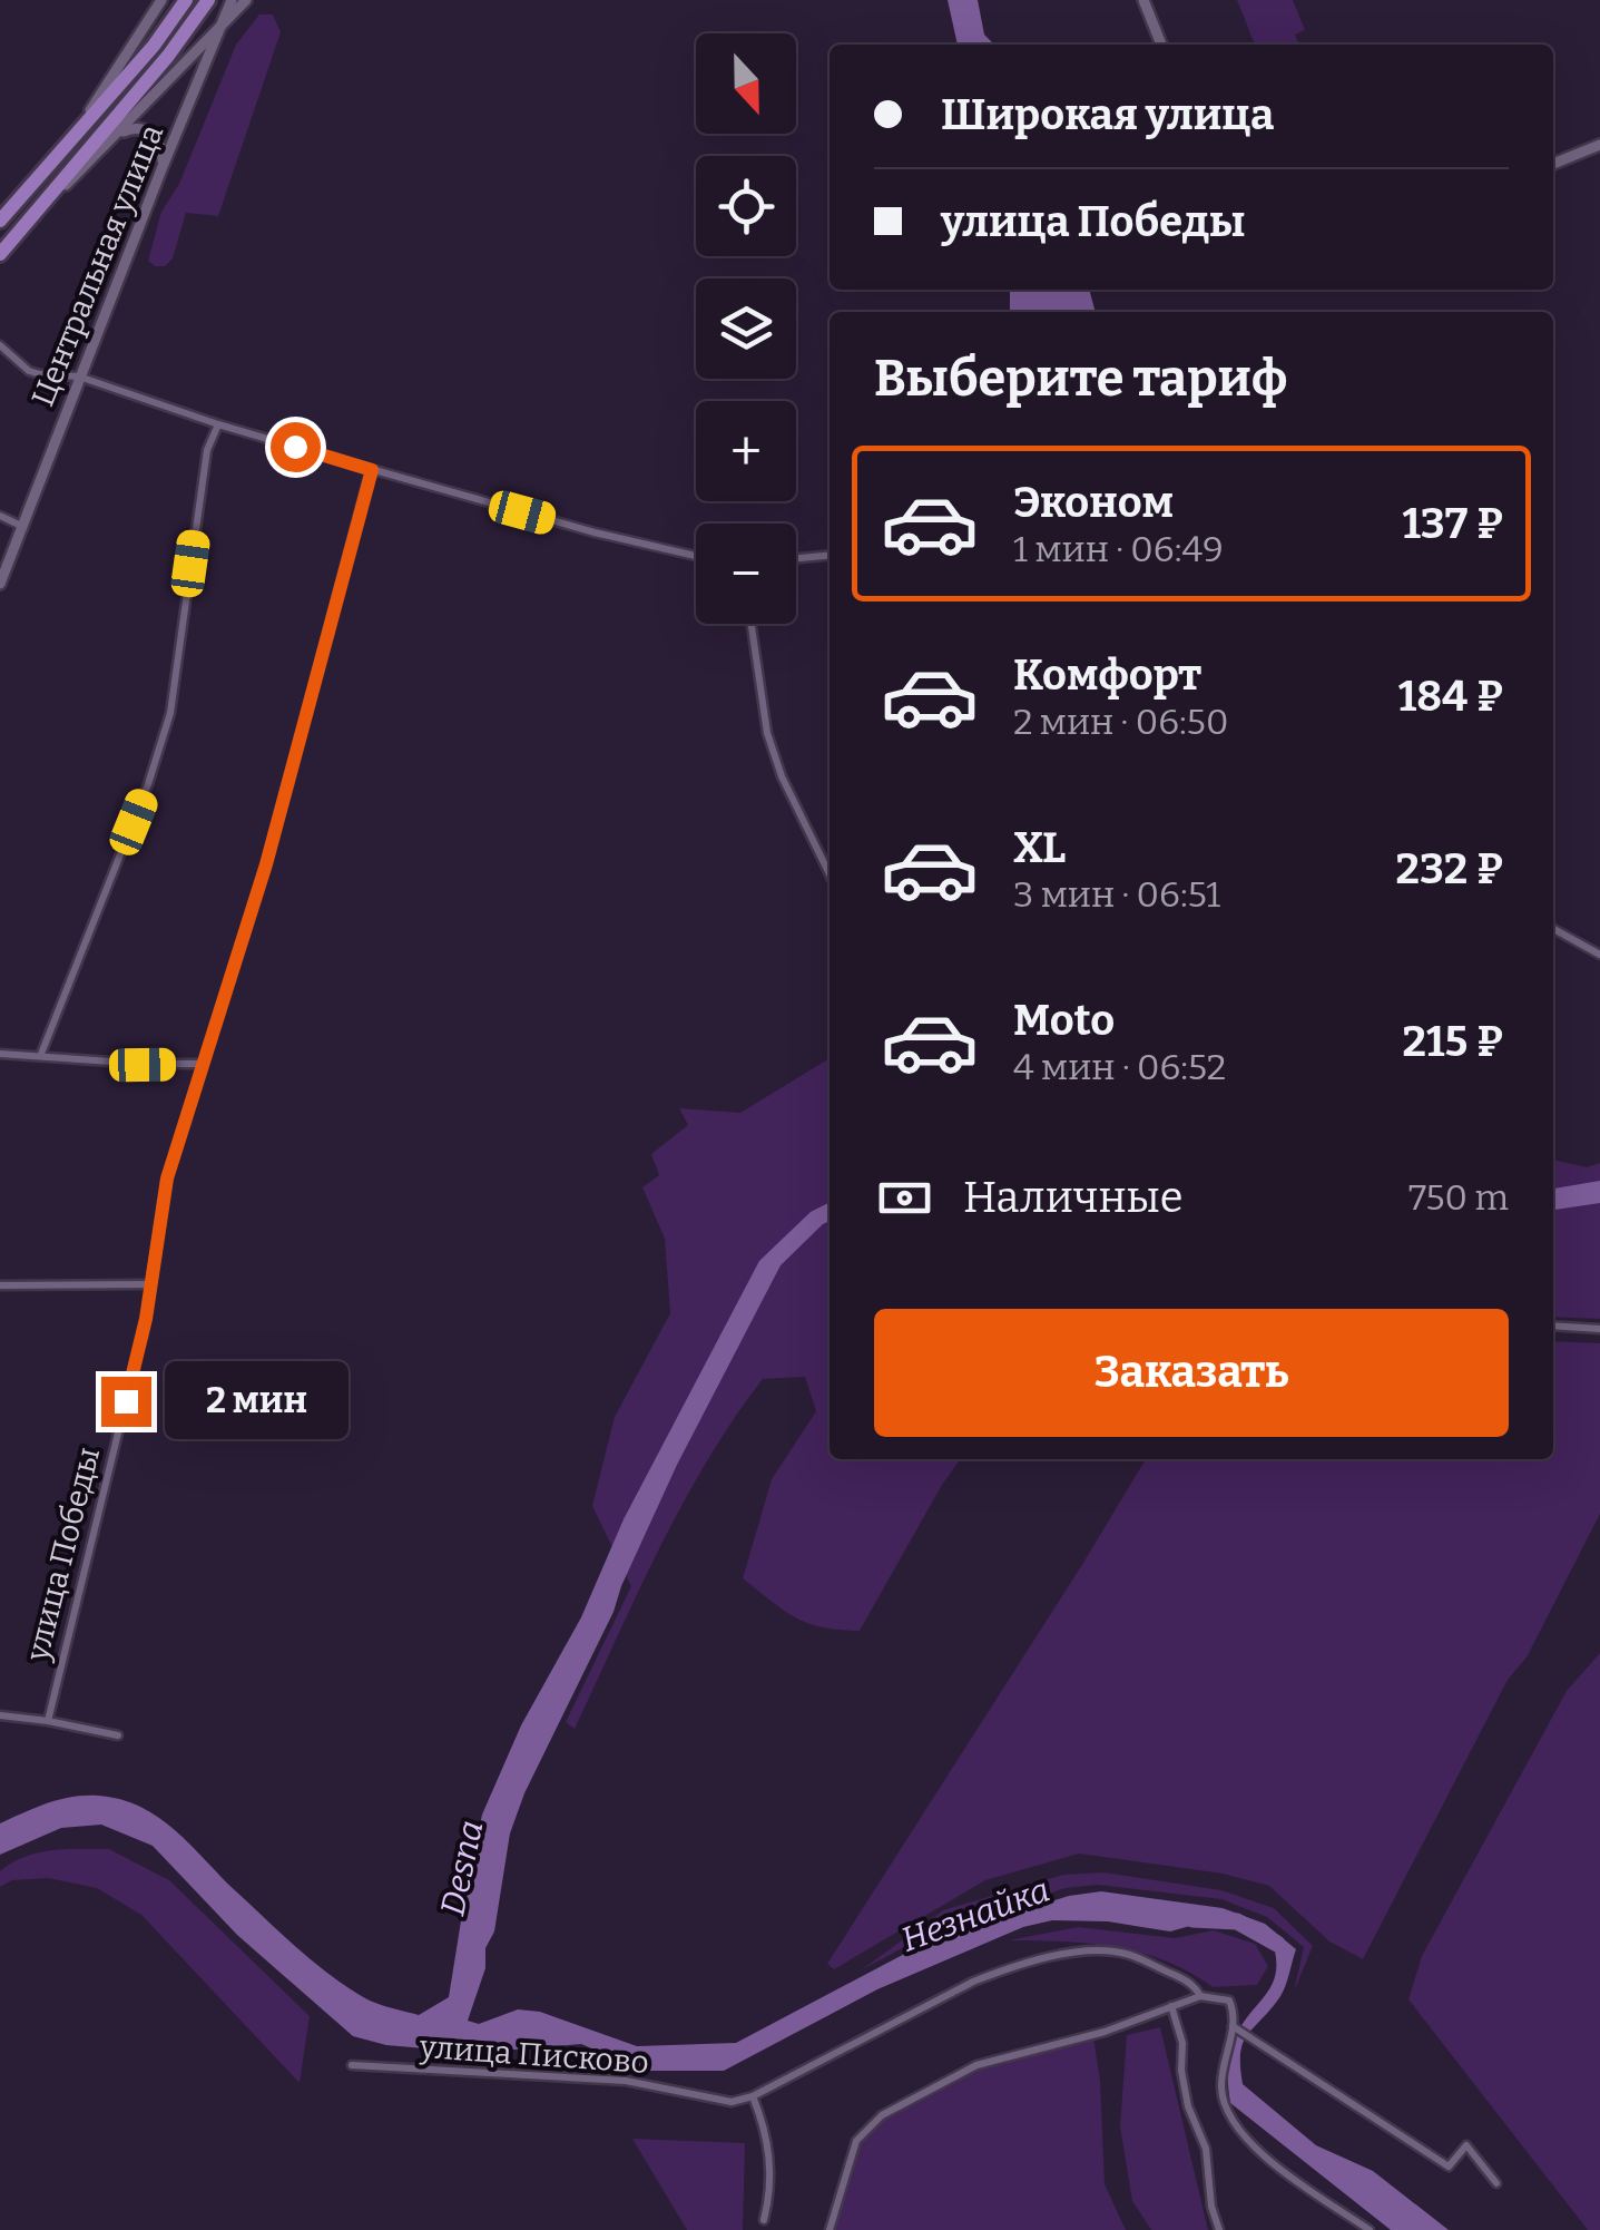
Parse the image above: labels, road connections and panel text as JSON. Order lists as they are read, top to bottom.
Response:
{
  "streets": {
    "street": ["Центральная улица", "улица Победы", "улица Писково"]
  },
  "water": ["Desna", "Незнайка"],
  "north": "bottom",
  "page": {
    "map_buttons": ["+", "−"],
    "banner": ["Широкая улица", "улица Победы"],
    "heading": "Выберите тариф",
    "list": [
      {
        "name": "Эконом",
        "note": "1 мин · 06:49",
        "value": "137 ₽"
      },
      {
        "name": "Комфорт",
        "note": "2 мин · 06:50",
        "value": "184 ₽"
      },
      {
        "name": "XL",
        "note": "3 мин · 06:51",
        "value": "232 ₽"
      },
      {
        "name": "Moto",
        "note": "4 мин · 06:52",
        "value": "215 ₽"
      }
    ],
    "pay": ["Наличные", "750 m"],
    "buttons": "Заказать",
    "bubble": "2 мин"
  }
}
